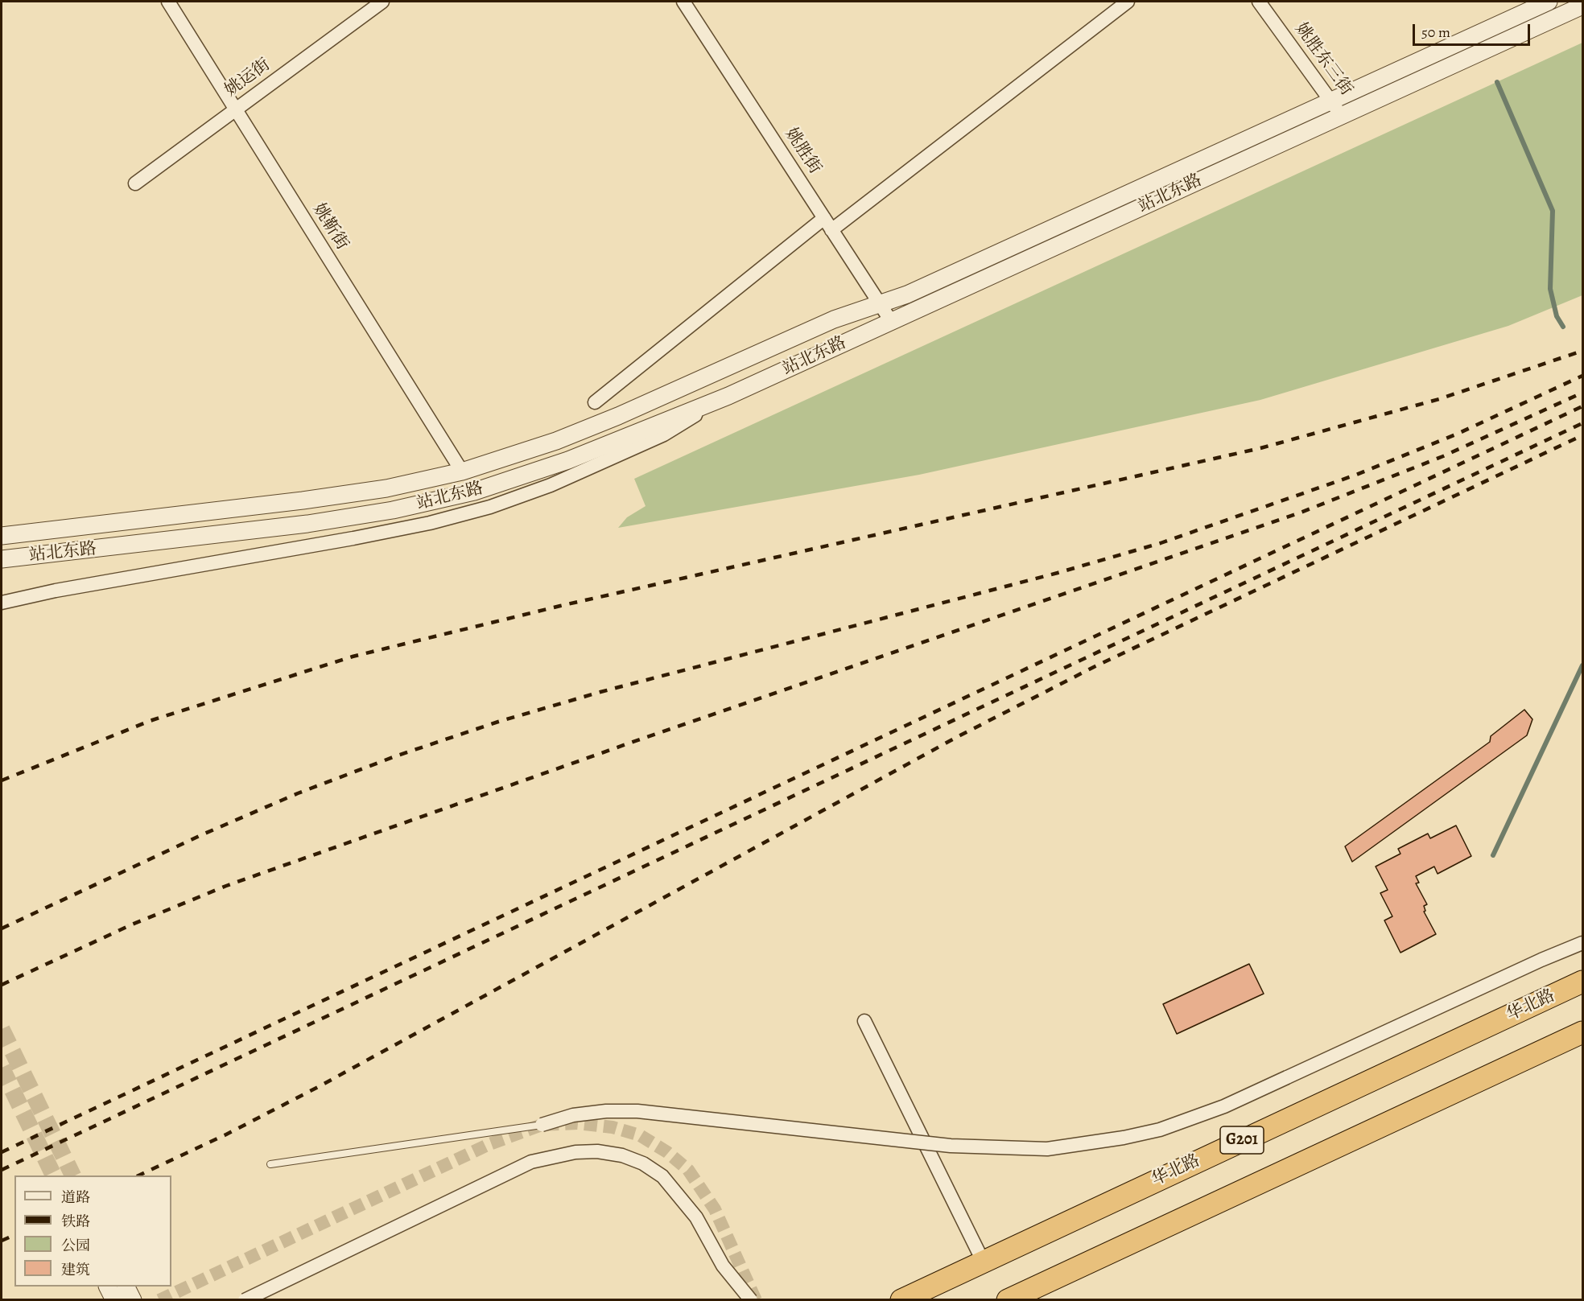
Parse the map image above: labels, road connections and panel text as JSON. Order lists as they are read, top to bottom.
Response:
{
  "streets": {
    "highway": ["华北路", "G201"],
    "street": [
      "姚胜东三街",
      "姚运街",
      "姚胜街",
      "站北东路",
      "姚靳街"
    ]
  },
  "crossings": [
    ["姚胜东三街", "站北东路"],
    ["姚运街", "姚靳街"],
    ["姚胜街", "站北东路"],
    ["站北东路", "姚靳街"]
  ],
  "legend": [
    "道路",
    "铁路",
    "公园",
    "建筑"
  ],
  "scale_bar": "50 m"
}
